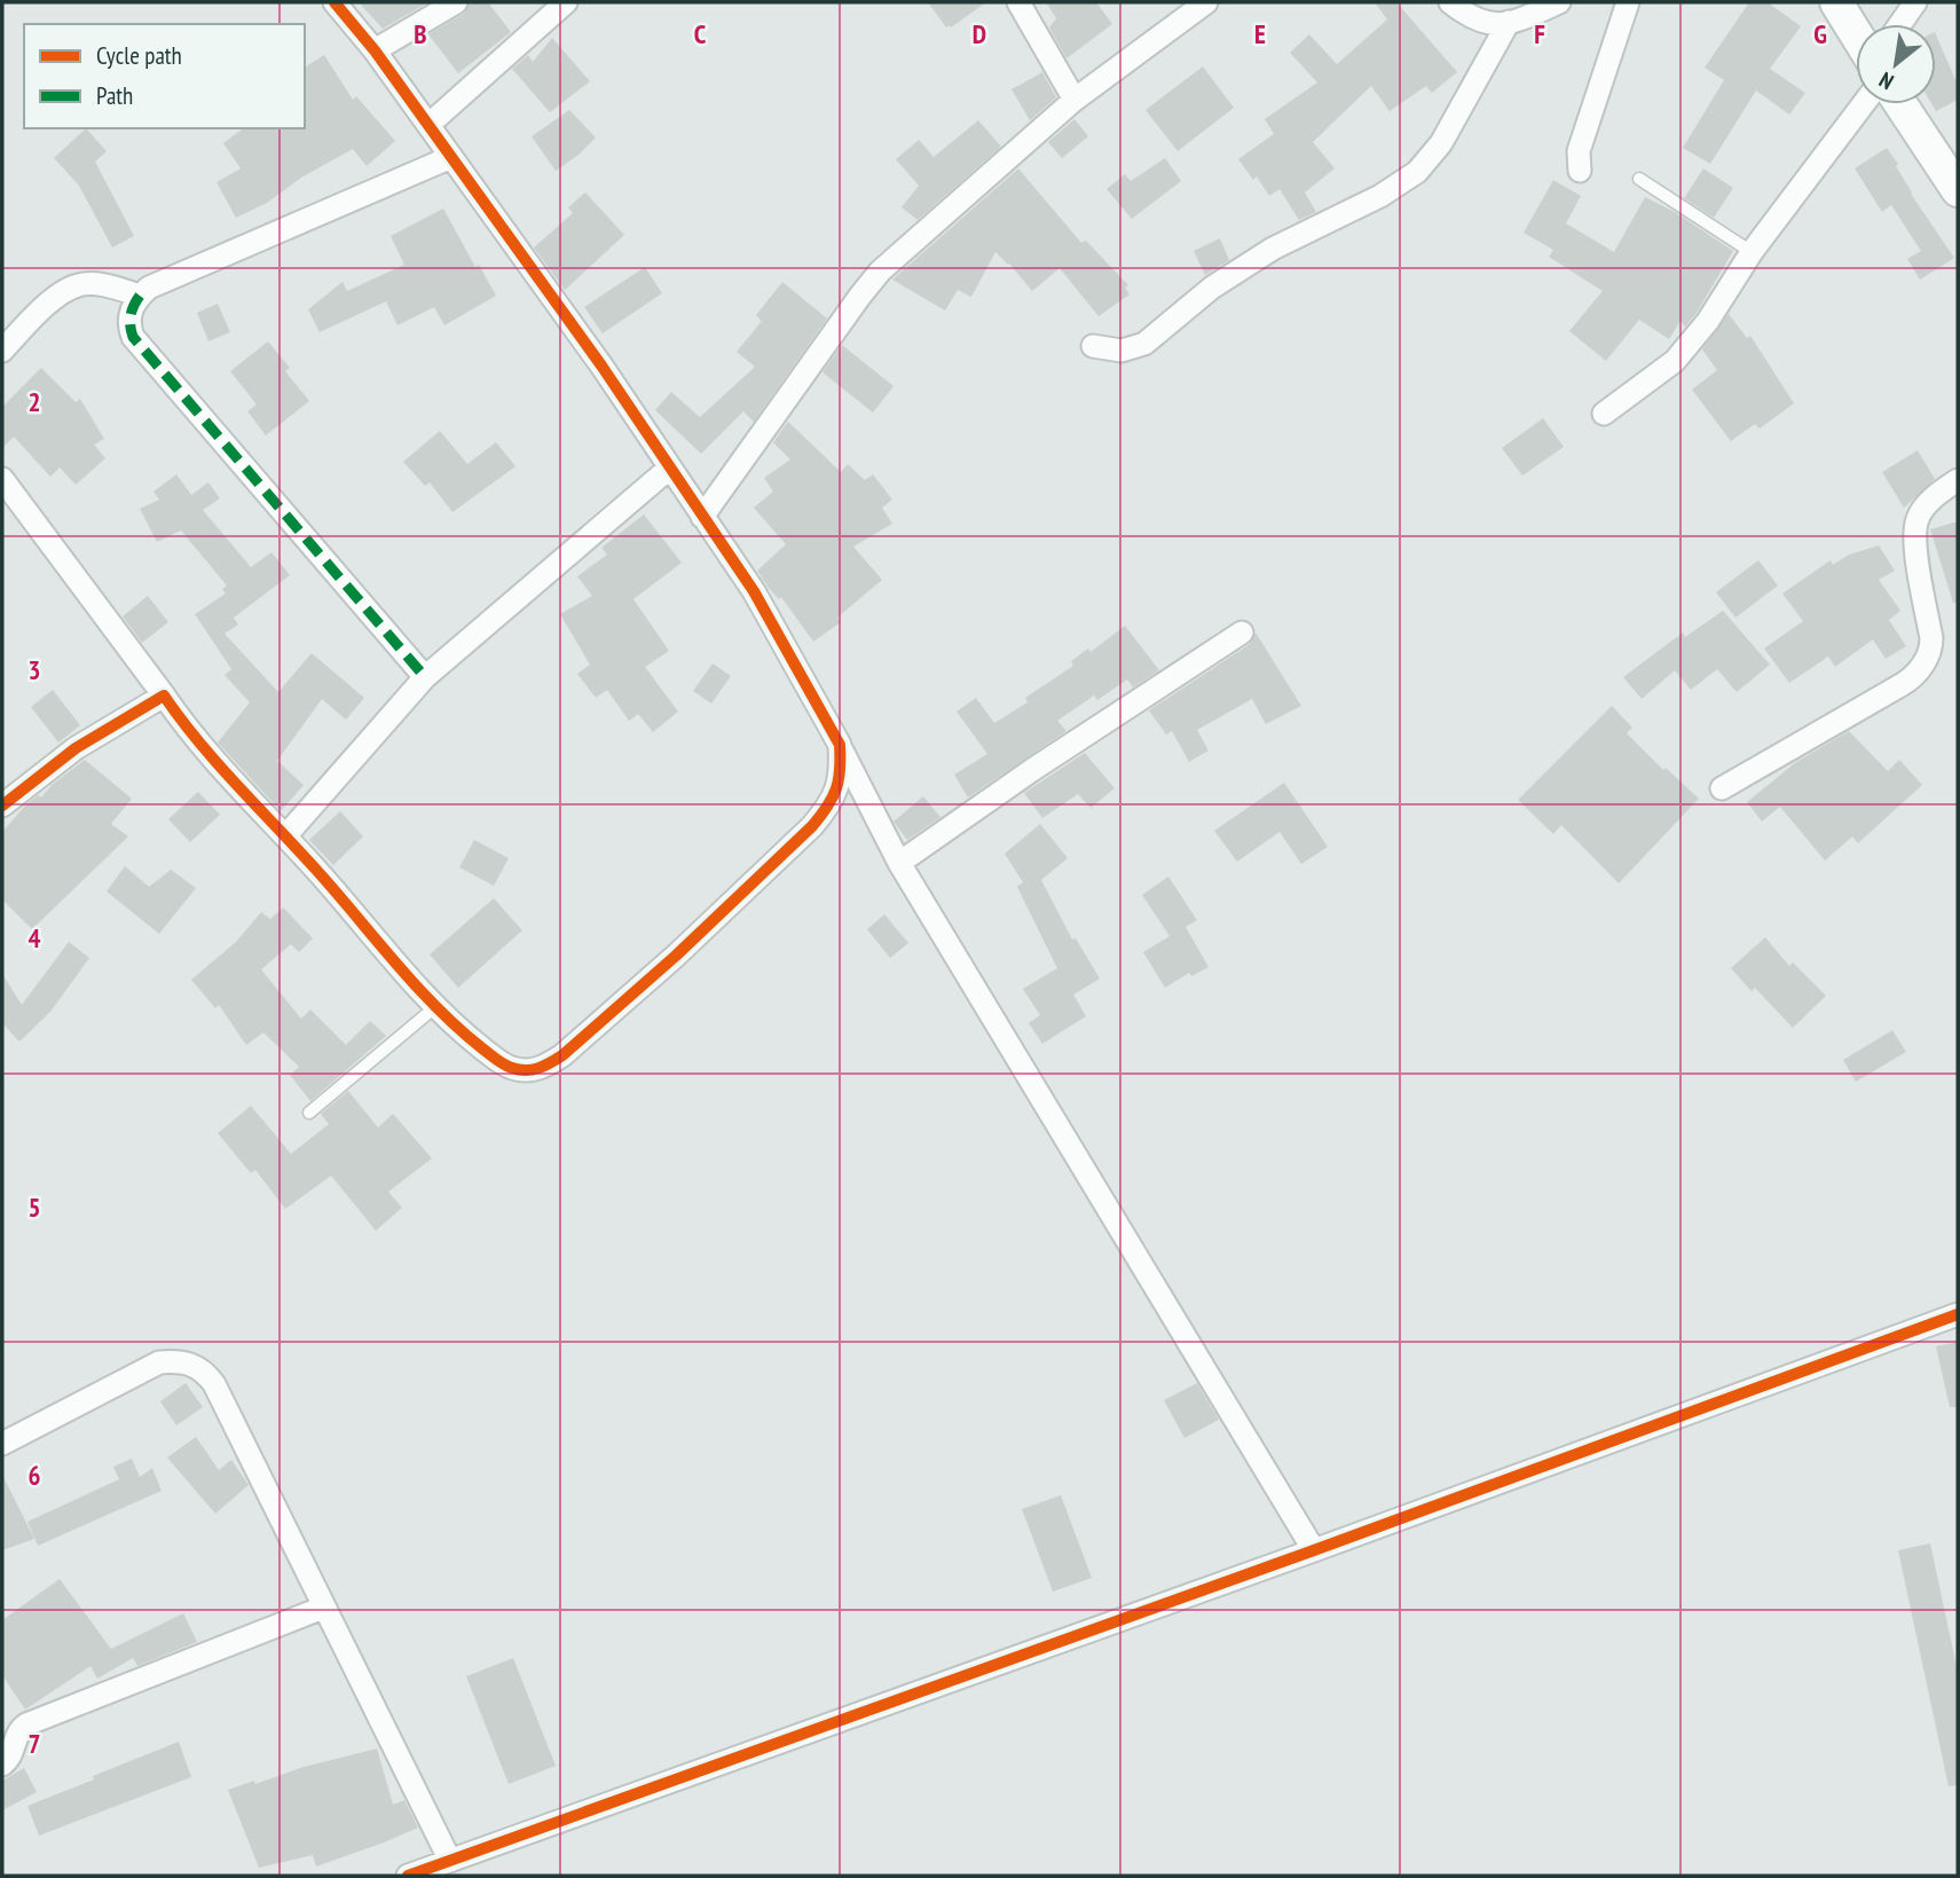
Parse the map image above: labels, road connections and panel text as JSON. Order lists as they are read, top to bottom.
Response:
{
  "legend": ["Cycle path", "Path"],
  "north": "bottom left",
  "grid": {
    "columns": [
      "B",
      "C",
      "D",
      "E",
      "F",
      "G"
    ],
    "rows": [
      "2",
      "3",
      "4",
      "5",
      "6",
      "7"
    ]
  }
}
